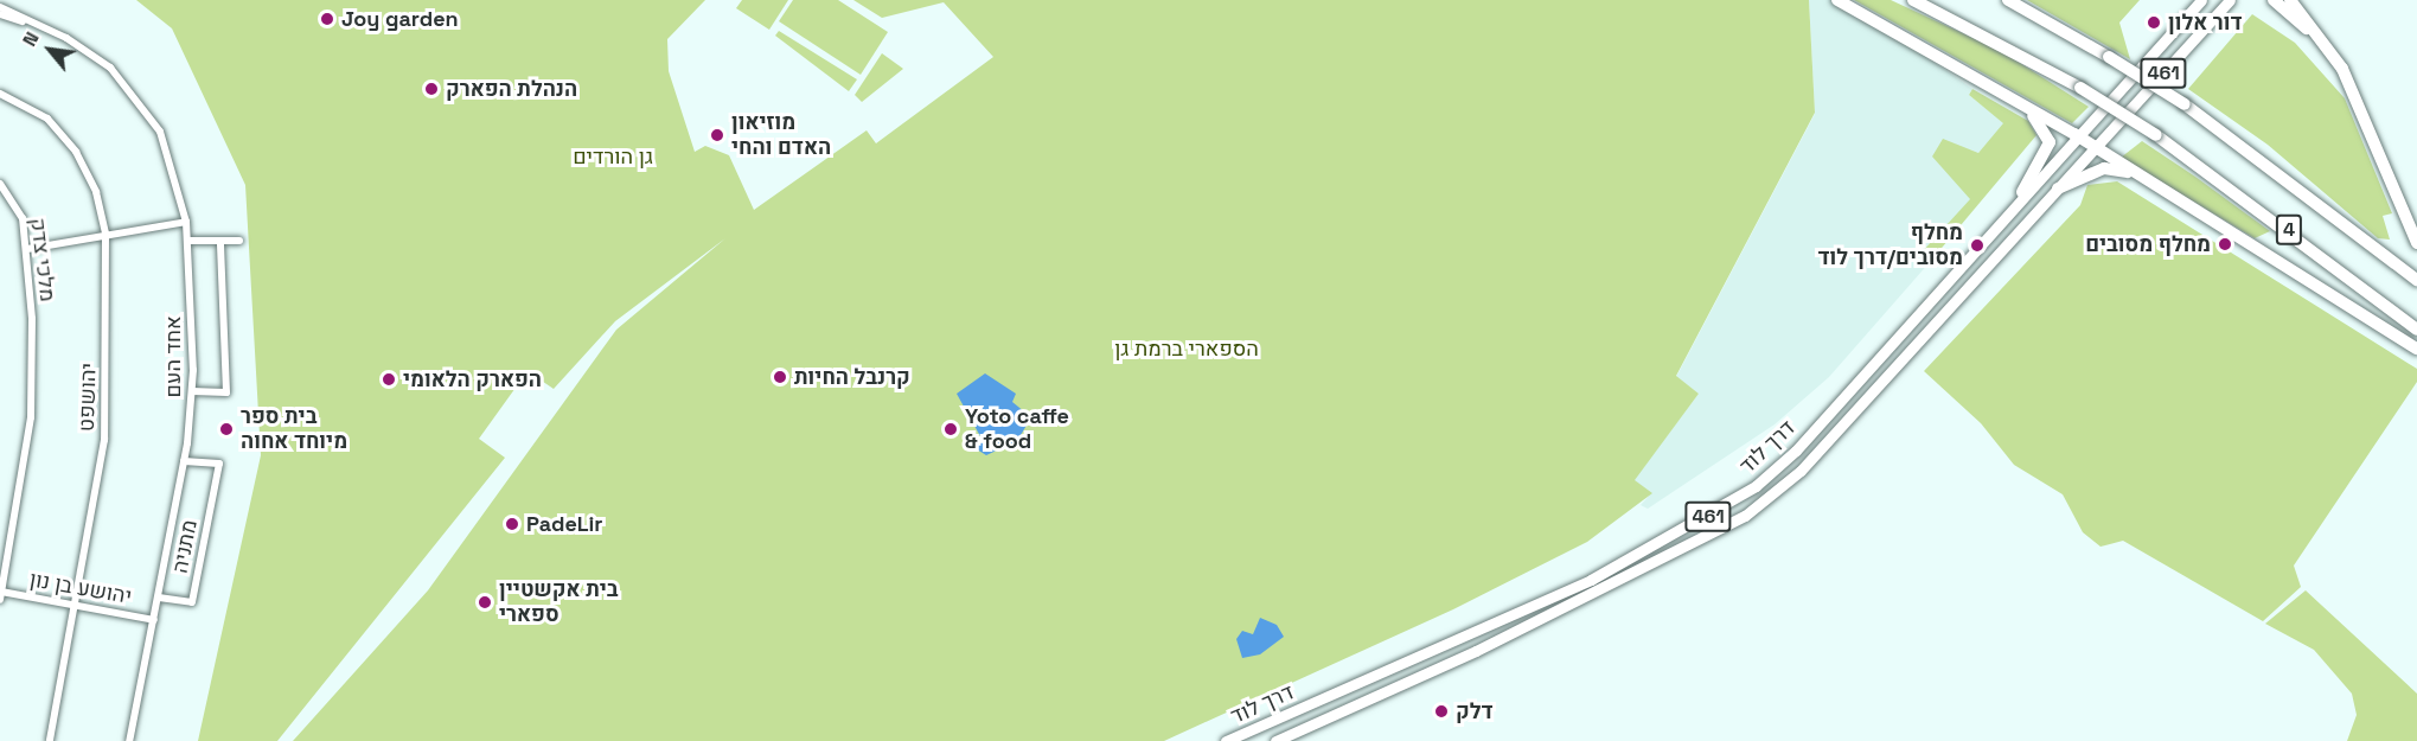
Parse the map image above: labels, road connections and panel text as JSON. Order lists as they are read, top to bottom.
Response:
{
  "streets": {
    "highway": ["4"],
    "main road": ["461", "דרך לוד"],
    "street": [
      "מלכי צדק",
      "אחד העם",
      "יהושפט",
      "מתניה",
      "יהושע בן נון"
    ]
  },
  "crossings": [
    ["מלכי צדק", "יהושע בן נון"],
    ["אחד העם", "מתניה"],
    ["אחד העם", "יהושע בן נון"],
    ["יהושפט", "יהושע בן נון"]
  ],
  "parks": ["גן הורדים", "הספארי ברמת גן"],
  "places": [
    "Joy garden",
    "דור אלון",
    "הנהלת הפארק",
    "מוזיאון האדם והחי",
    "מחלף מסובים",
    "מחלף מסובים/דרך לוד",
    "קרנבל החיות",
    "הפארק הלאומי",
    "בית ספר מיוחד אחוה",
    "Yoto caffe & food",
    "PadeLir",
    "בית אקשטיין ספארי",
    "דלק"
  ],
  "north": "top left"
}
